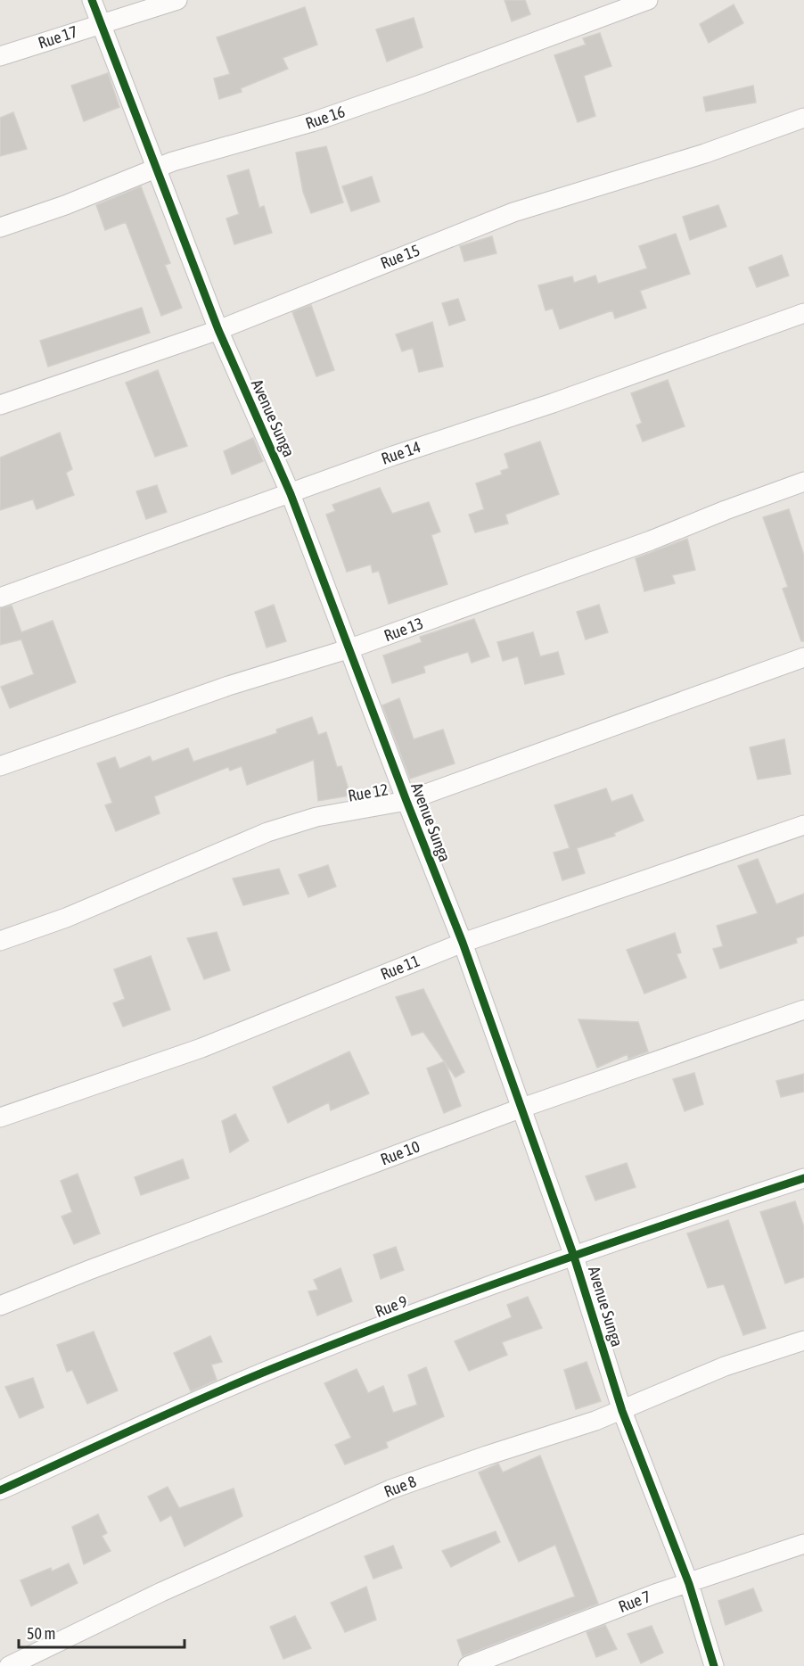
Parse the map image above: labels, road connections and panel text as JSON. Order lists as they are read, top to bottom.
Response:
{
  "streets": {
    "street": [
      "Rue 17",
      "Rue 16",
      "Rue 15",
      "Avenue Sunga",
      "Rue 14",
      "Rue 13",
      "Rue 12",
      "Rue 11",
      "Rue 10",
      "Rue 9",
      "Rue 8",
      "Rue 7"
    ]
  },
  "crossings": [
    ["Rue 17", "Avenue Sunga"],
    ["Rue 16", "Avenue Sunga"],
    ["Rue 15", "Avenue Sunga"],
    ["Avenue Sunga", "Rue 14"],
    ["Avenue Sunga", "Rue 13"],
    ["Avenue Sunga", "Rue 12"],
    ["Avenue Sunga", "Rue 11"],
    ["Avenue Sunga", "Rue 10"],
    ["Avenue Sunga", "Rue 9"],
    ["Avenue Sunga", "Rue 8"],
    ["Avenue Sunga", "Rue 7"]
  ],
  "scale_bar": "50 m"
}
